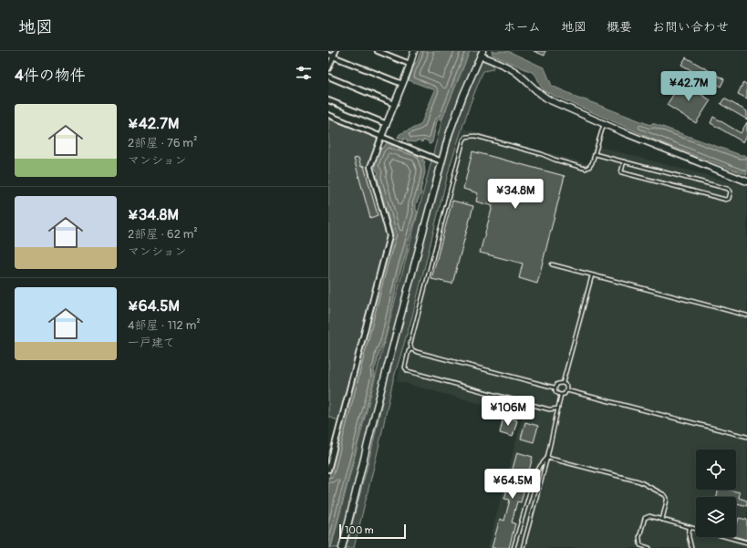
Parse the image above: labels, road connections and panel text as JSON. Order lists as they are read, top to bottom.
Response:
{
  "scale_bar": "100 m",
  "page": {
    "header": "地図",
    "nav": [
      "ホーム",
      "地図",
      "概要",
      "お問い合わせ"
    ],
    "heading": "4件の物件",
    "price": [
      "¥42.7M",
      "¥34.8M",
      "¥106M",
      "¥64.5M"
    ],
    "list": [
      {
        "name": "¥42.7M",
        "note": "2部屋 · 76 m² · マンション"
      },
      {
        "name": "¥34.8M",
        "note": "2部屋 · 62 m² · マンション"
      },
      {
        "name": "¥64.5M",
        "note": "4部屋 · 112 m² · 一戸建て"
      }
    ],
    "scale": "100 m"
  }
}
